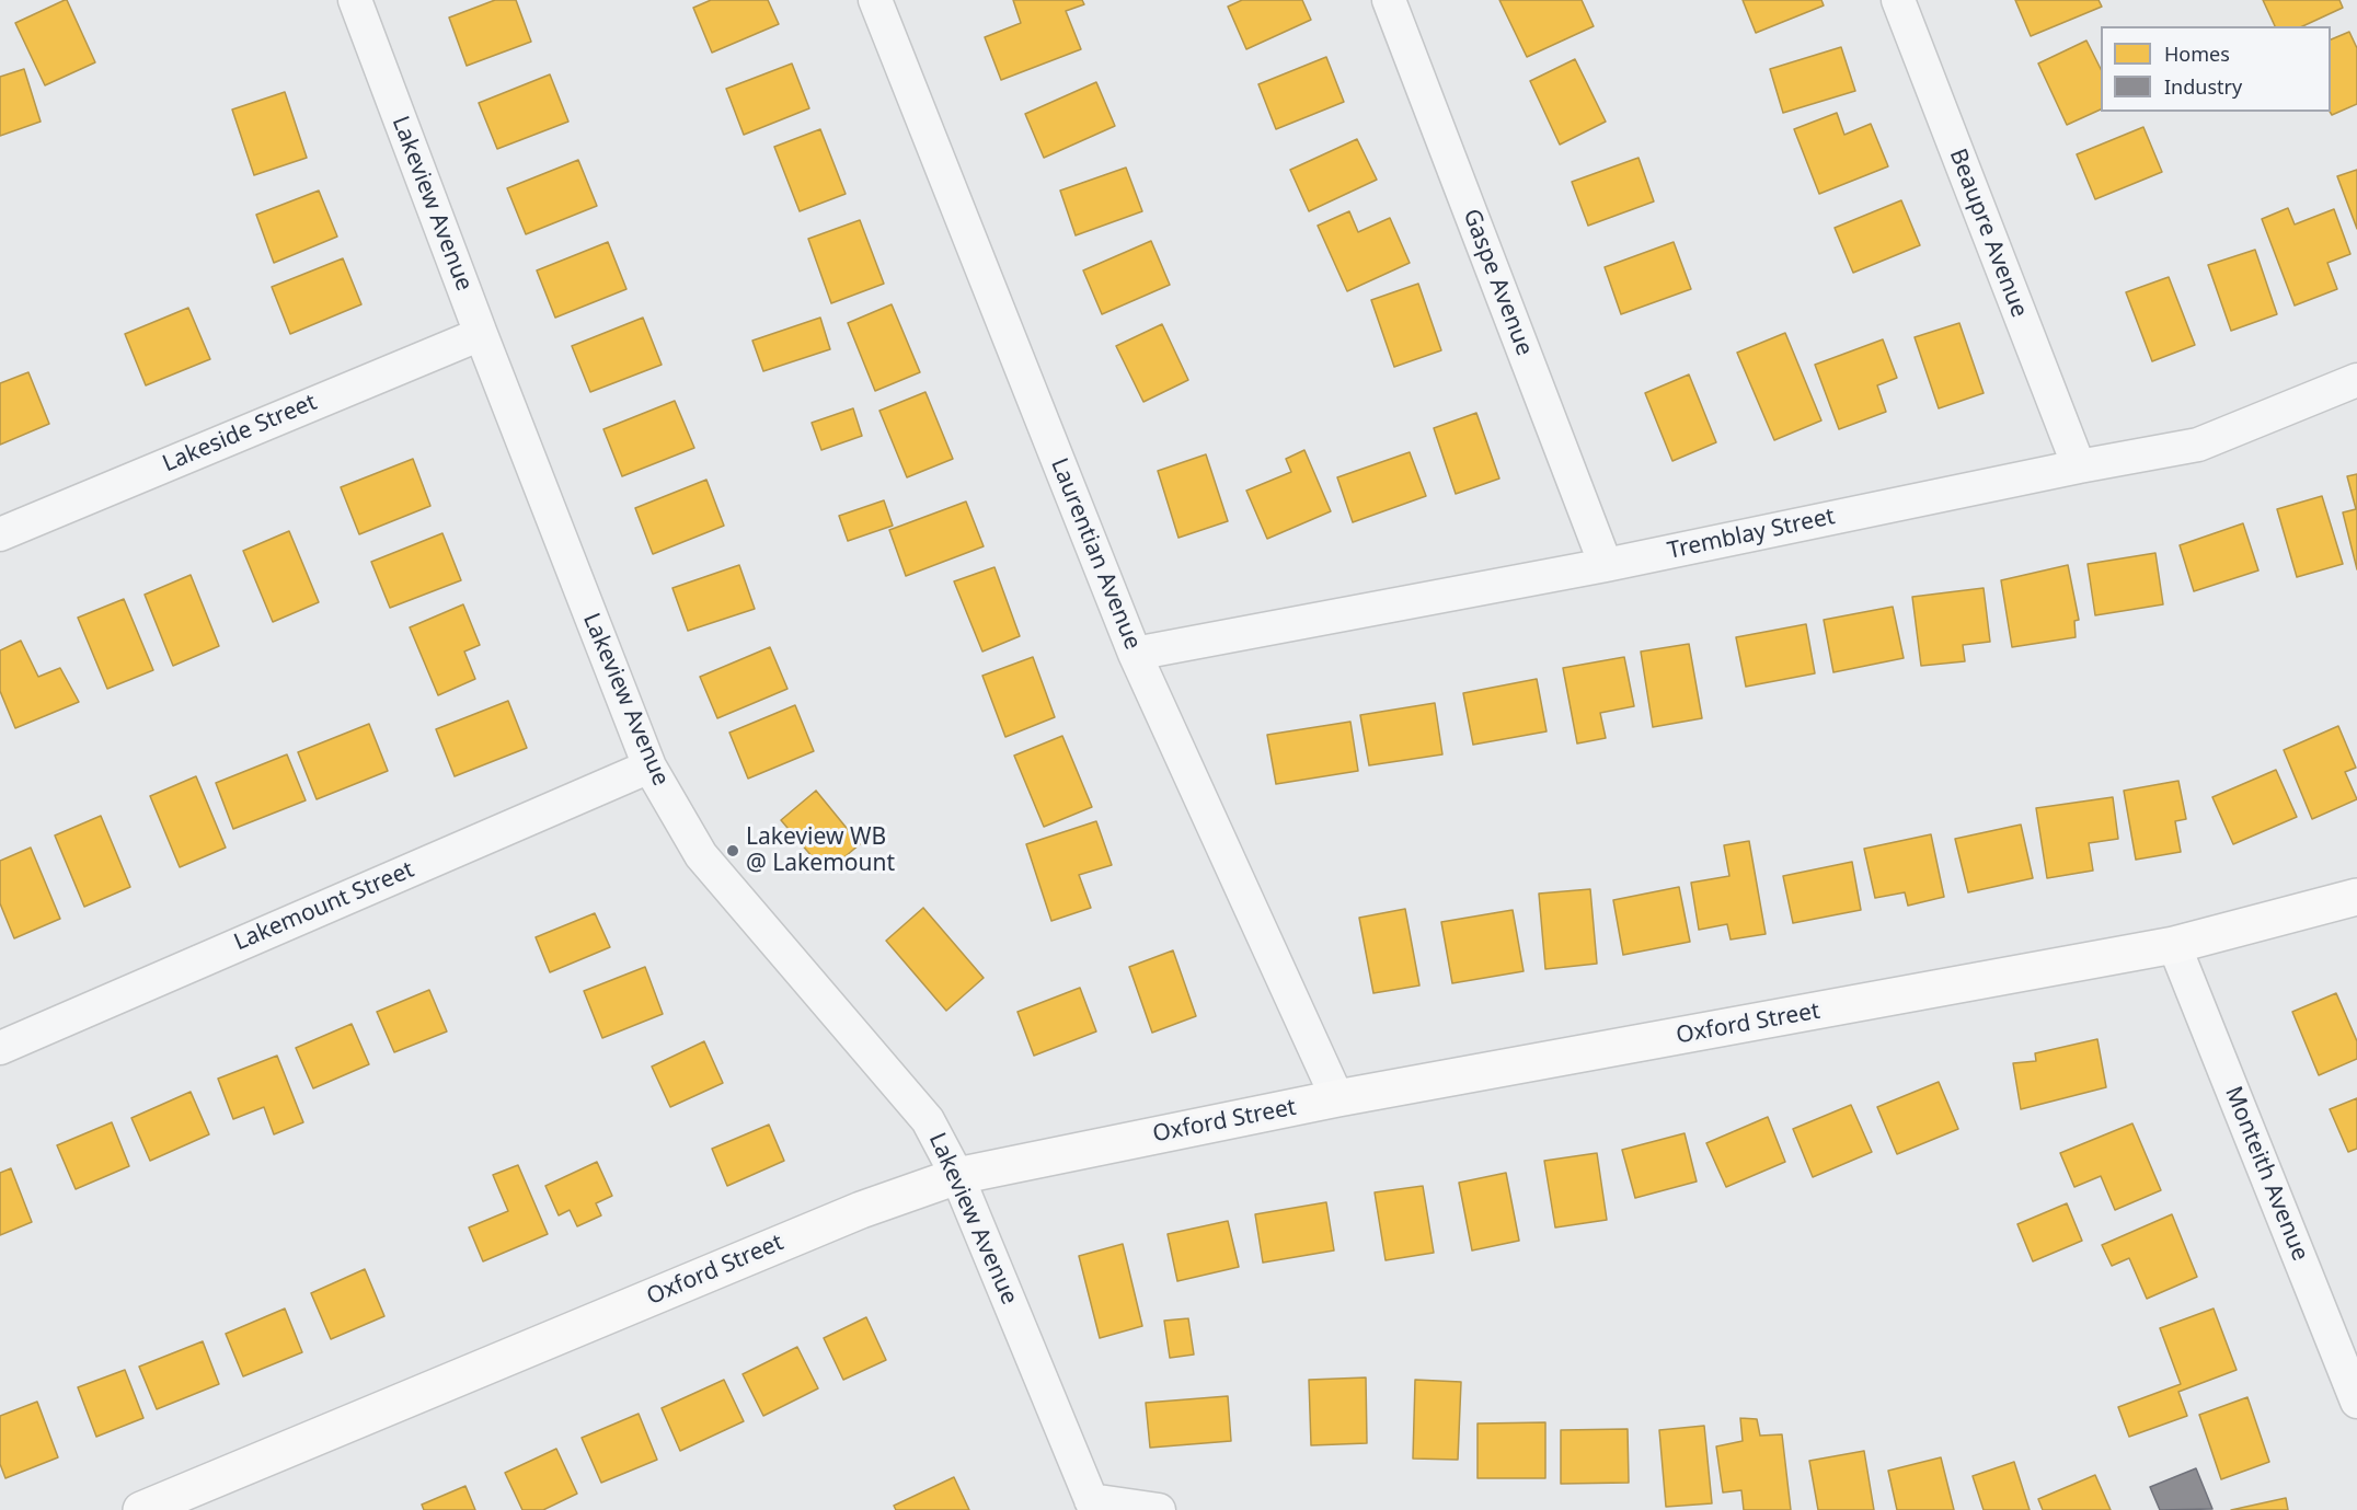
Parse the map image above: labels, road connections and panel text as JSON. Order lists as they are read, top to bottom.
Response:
{
  "streets": {
    "street": [
      "Lakeview Avenue",
      "Beaupre Avenue",
      "Gaspe Avenue",
      "Lakeside Street",
      "Tremblay Street",
      "Laurentian Avenue",
      "Lakemount Street",
      "Oxford Street",
      "Monteith Avenue"
    ]
  },
  "crossings": [
    ["Lakeview Avenue", "Lakeside Street"],
    ["Lakeview Avenue", "Lakemount Street"],
    ["Lakeview Avenue", "Oxford Street"],
    ["Beaupre Avenue", "Tremblay Street"],
    ["Gaspe Avenue", "Tremblay Street"],
    ["Tremblay Street", "Laurentian Avenue"],
    ["Laurentian Avenue", "Oxford Street"],
    ["Oxford Street", "Monteith Avenue"]
  ],
  "places": ["Lakeview WB @ Lakemount"],
  "legend": ["Homes", "Industry"]
}
